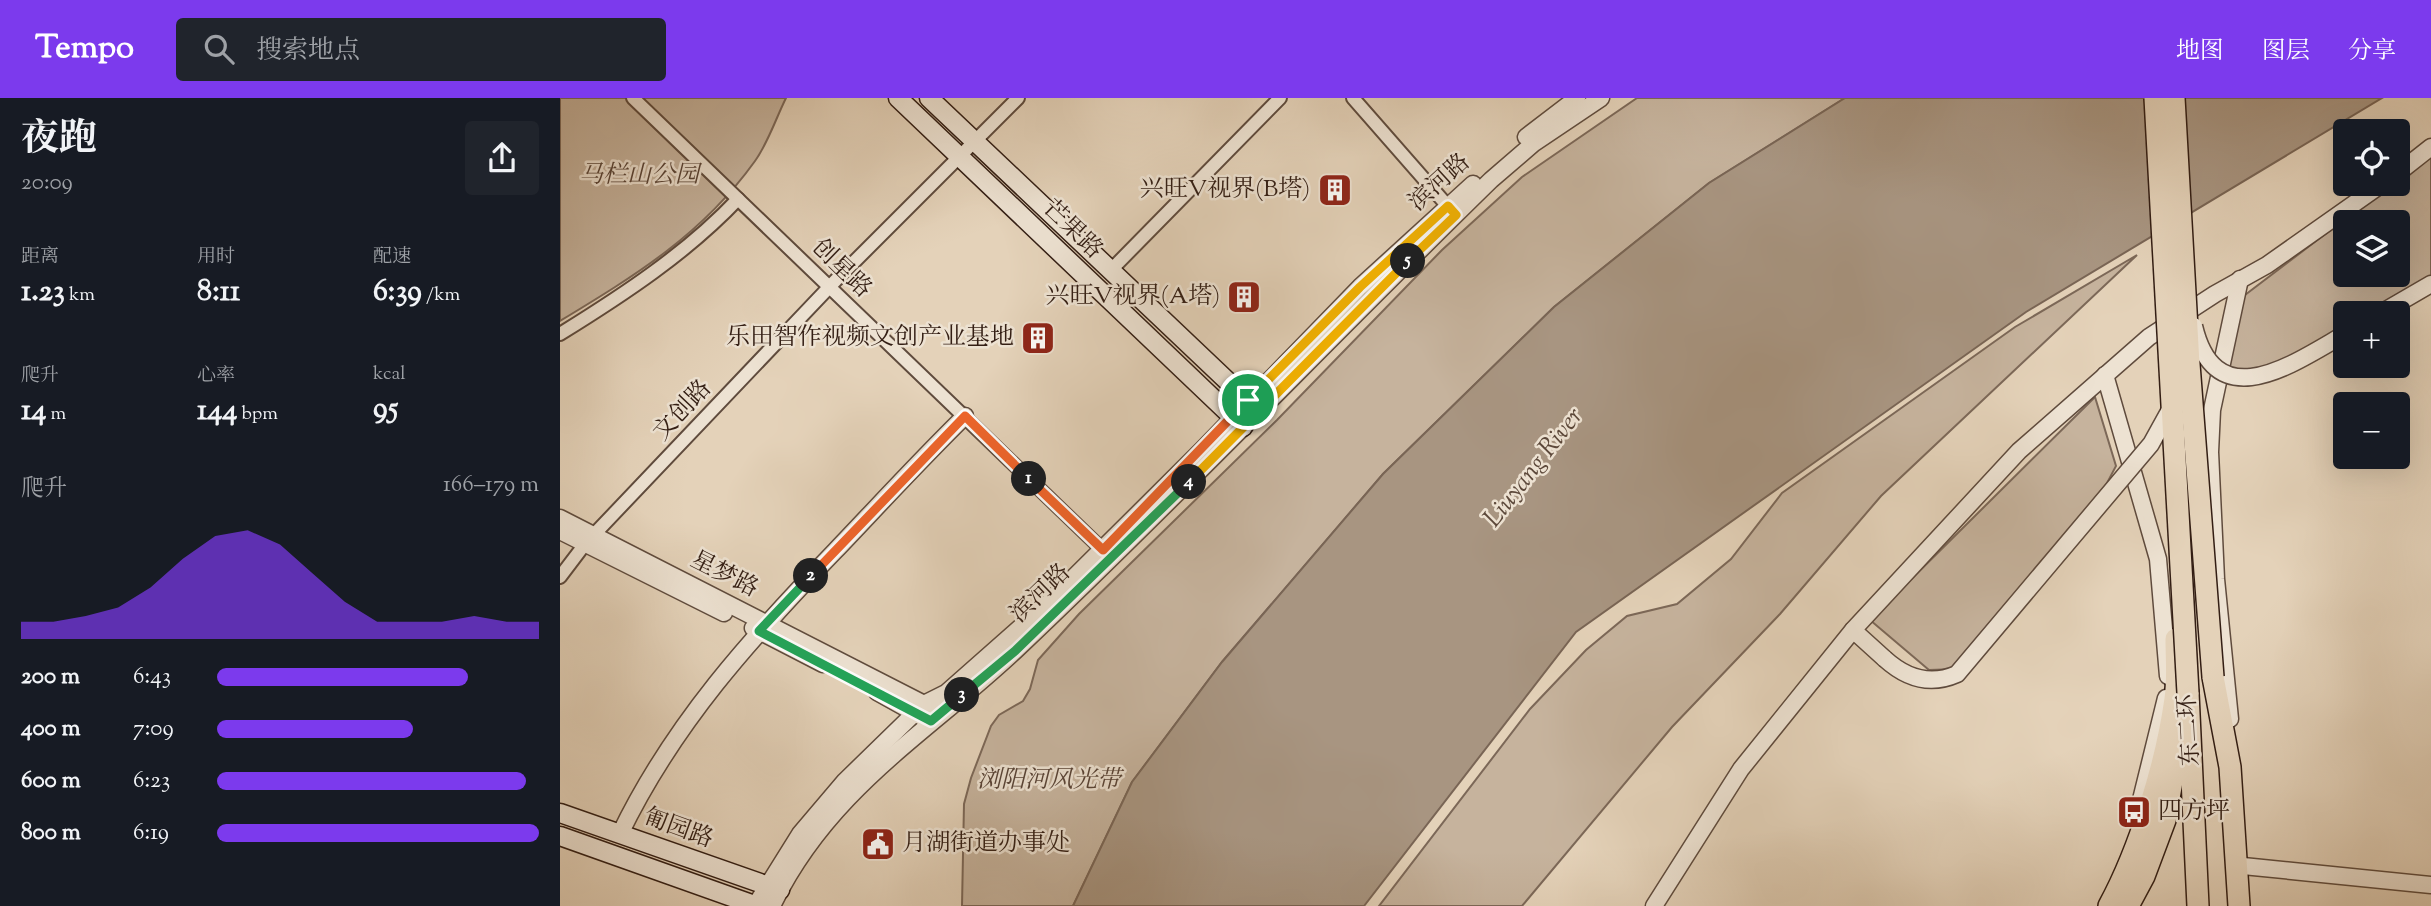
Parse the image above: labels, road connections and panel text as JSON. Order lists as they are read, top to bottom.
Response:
{
  "streets": {
    "highway": ["东二环"],
    "main road": ["芒果路", "匍园路"],
    "street": [
      "滨河路",
      "创星路",
      "文创路",
      "星梦路"
    ]
  },
  "crossings": [
    ["滨河路", "芒果路"],
    ["滨河路", "创星路"],
    ["滨河路", "星梦路"],
    ["滨河路", "匍园路"],
    ["芒果路", "文创路"],
    ["创星路", "文创路"],
    ["文创路", "星梦路"]
  ],
  "water": ["Liuyang River"],
  "parks": ["马栏山公园", "浏阳河风光带"],
  "places": {
    "building": ["兴旺V视界(B塔)", "兴旺V视界(A塔)", "乐田智作视频文创产业基地"],
    "bus stop": ["四方坪"],
    "public building": ["月湖街道办事处"]
  },
  "page": {
    "header": "Tempo",
    "search": "搜索地点",
    "nav": ["地图", "图层", "分享"],
    "heading": ["夜跑", "20:09"],
    "map_buttons": ["+", "−"],
    "stats": [
      ["距离", "1.23 km"],
      ["用时", "8:11"],
      ["配速", "6:39 /km"],
      ["爬升", "14 m"],
      ["心率", "144 bpm"],
      ["kcal", "95"]
    ],
    "pins": [
      "5",
      "1",
      "4",
      "2",
      "3"
    ],
    "chart": ["爬升", "166–179 m"],
    "list": [
      {
        "name": "200 m",
        "note": "6:43"
      },
      {
        "name": "400 m",
        "note": "7:09"
      },
      {
        "name": "600 m",
        "note": "6:23"
      },
      {
        "name": "800 m",
        "note": "6:19"
      }
    ]
  }
}
